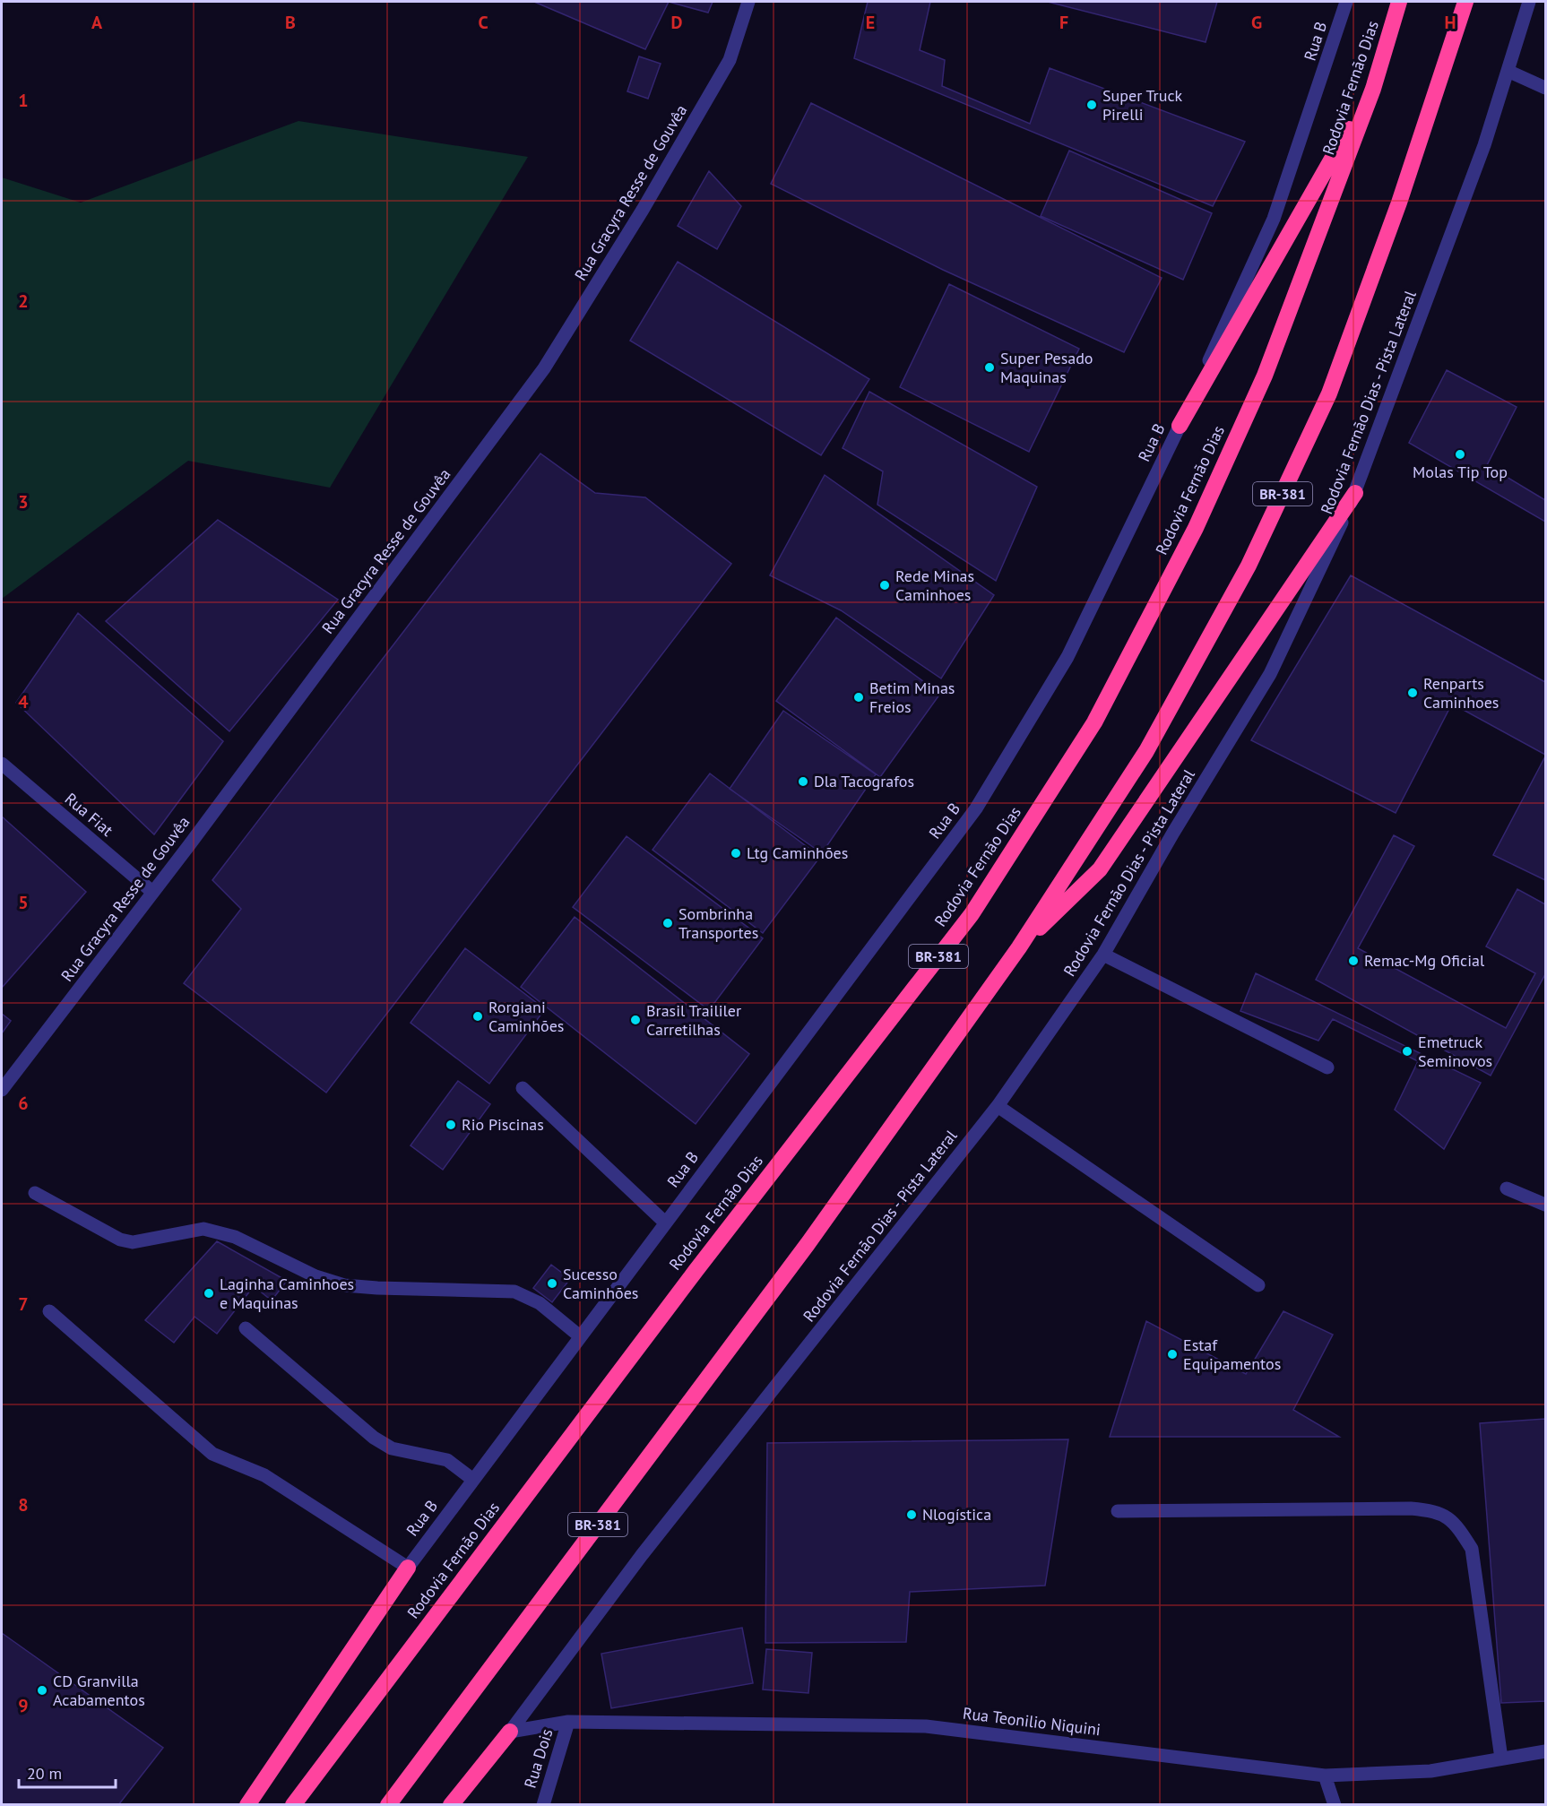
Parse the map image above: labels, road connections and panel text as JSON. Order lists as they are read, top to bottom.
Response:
{
  "streets": {
    "highway": ["Rodovia Fernão Dias", "BR-381"],
    "street": [
      "Rua B",
      "Rua Gracyra Resse de Gouvêa",
      "Rodovia Fernão Dias - Pista Lateral",
      "Rua Fiat",
      "Rua Teonilio Niquini",
      "Rua Dois"
    ]
  },
  "crossings": [
    ["Rua B", "BR-381"],
    ["Rodovia Fernão Dias", "BR-381"],
    ["Rua Gracyra Resse de Gouvêa", "Rua Fiat"],
    ["Rodovia Fernão Dias - Pista Lateral", "BR-381"],
    ["Rodovia Fernão Dias - Pista Lateral", "Rua Teonilio Niquini"],
    ["BR-381", "Rua Teonilio Niquini"],
    ["Rua Teonilio Niquini", "Rua Dois"]
  ],
  "places": [
    "Super Truck Pirelli",
    "Super Pesado Maquinas",
    "Molas Tip Top",
    "Rede Minas Caminhoes",
    "Renparts Caminhoes",
    "Betim Minas Freios",
    "Dla Tacografos",
    "Ltg Caminhões",
    "Sombrinha Transportes",
    "Remac-Mg Oficial",
    "Rorgiani Caminhões",
    "Brasil Traililer Carretilhas",
    "Emetruck Seminovos",
    "Rio Piscinas",
    "Sucesso Caminhões",
    "Laginha Caminhoes e Maquinas",
    "Estaf Equipamentos",
    "Nlogística",
    "CD Granvilla Acabamentos"
  ],
  "scale_bar": "20 m",
  "grid": {
    "columns": [
      "A",
      "B",
      "C",
      "D",
      "E",
      "F",
      "G",
      "H"
    ],
    "rows": [
      "1",
      "2",
      "3",
      "4",
      "5",
      "6",
      "7",
      "8",
      "9"
    ]
  }
}
